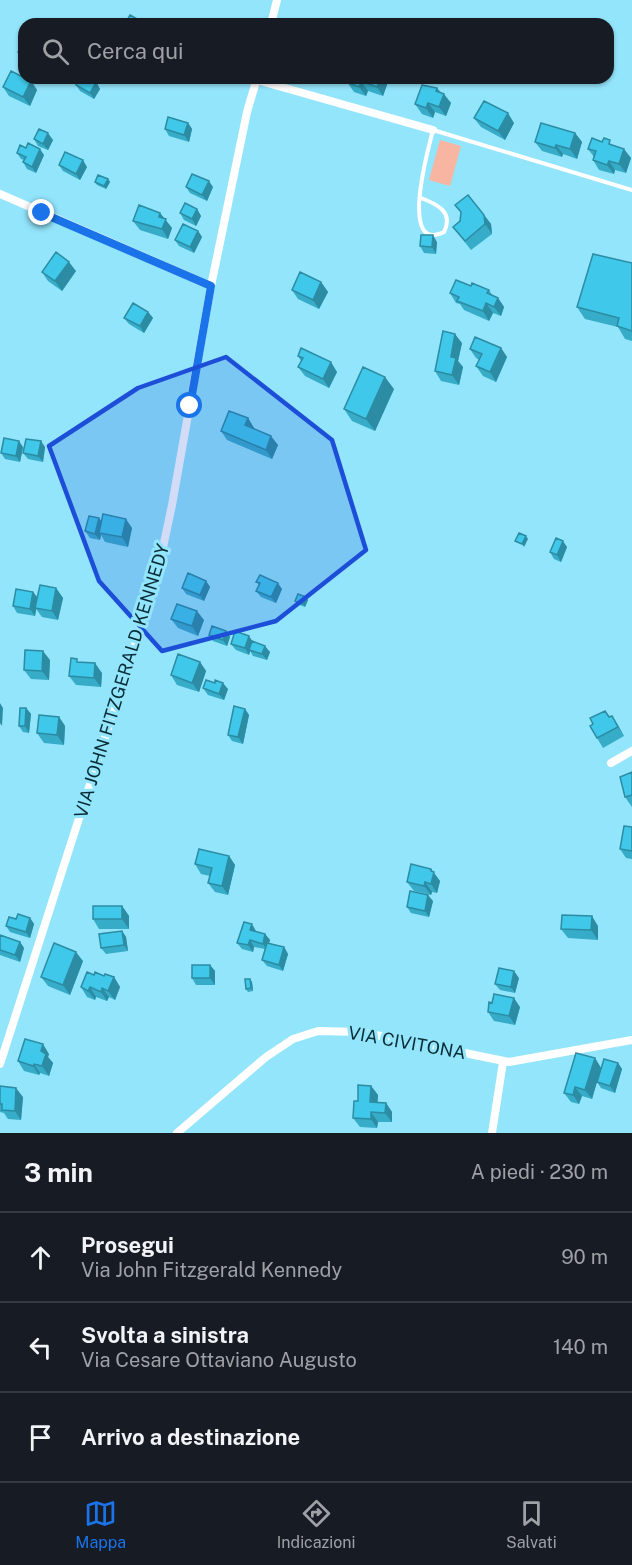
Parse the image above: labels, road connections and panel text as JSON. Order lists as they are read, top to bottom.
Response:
{
  "streets": {
    "street": ["VIA JOHN FITZGERALD KENNEDY", "VIA CIVITONA"]
  },
  "page": {
    "search": "Cerca qui",
    "heading": ["3 min", "A piedi · 230 m"],
    "list": [
      ["Prosegui", "Via John Fitzgerald Kennedy", "90 m"],
      ["Svolta a sinistra", "Via Cesare Ottaviano Augusto", "140 m"],
      "Arrivo a destinazione"
    ],
    "nav": ["Mappa", "Indicazioni", "Salvati"]
  }
}
